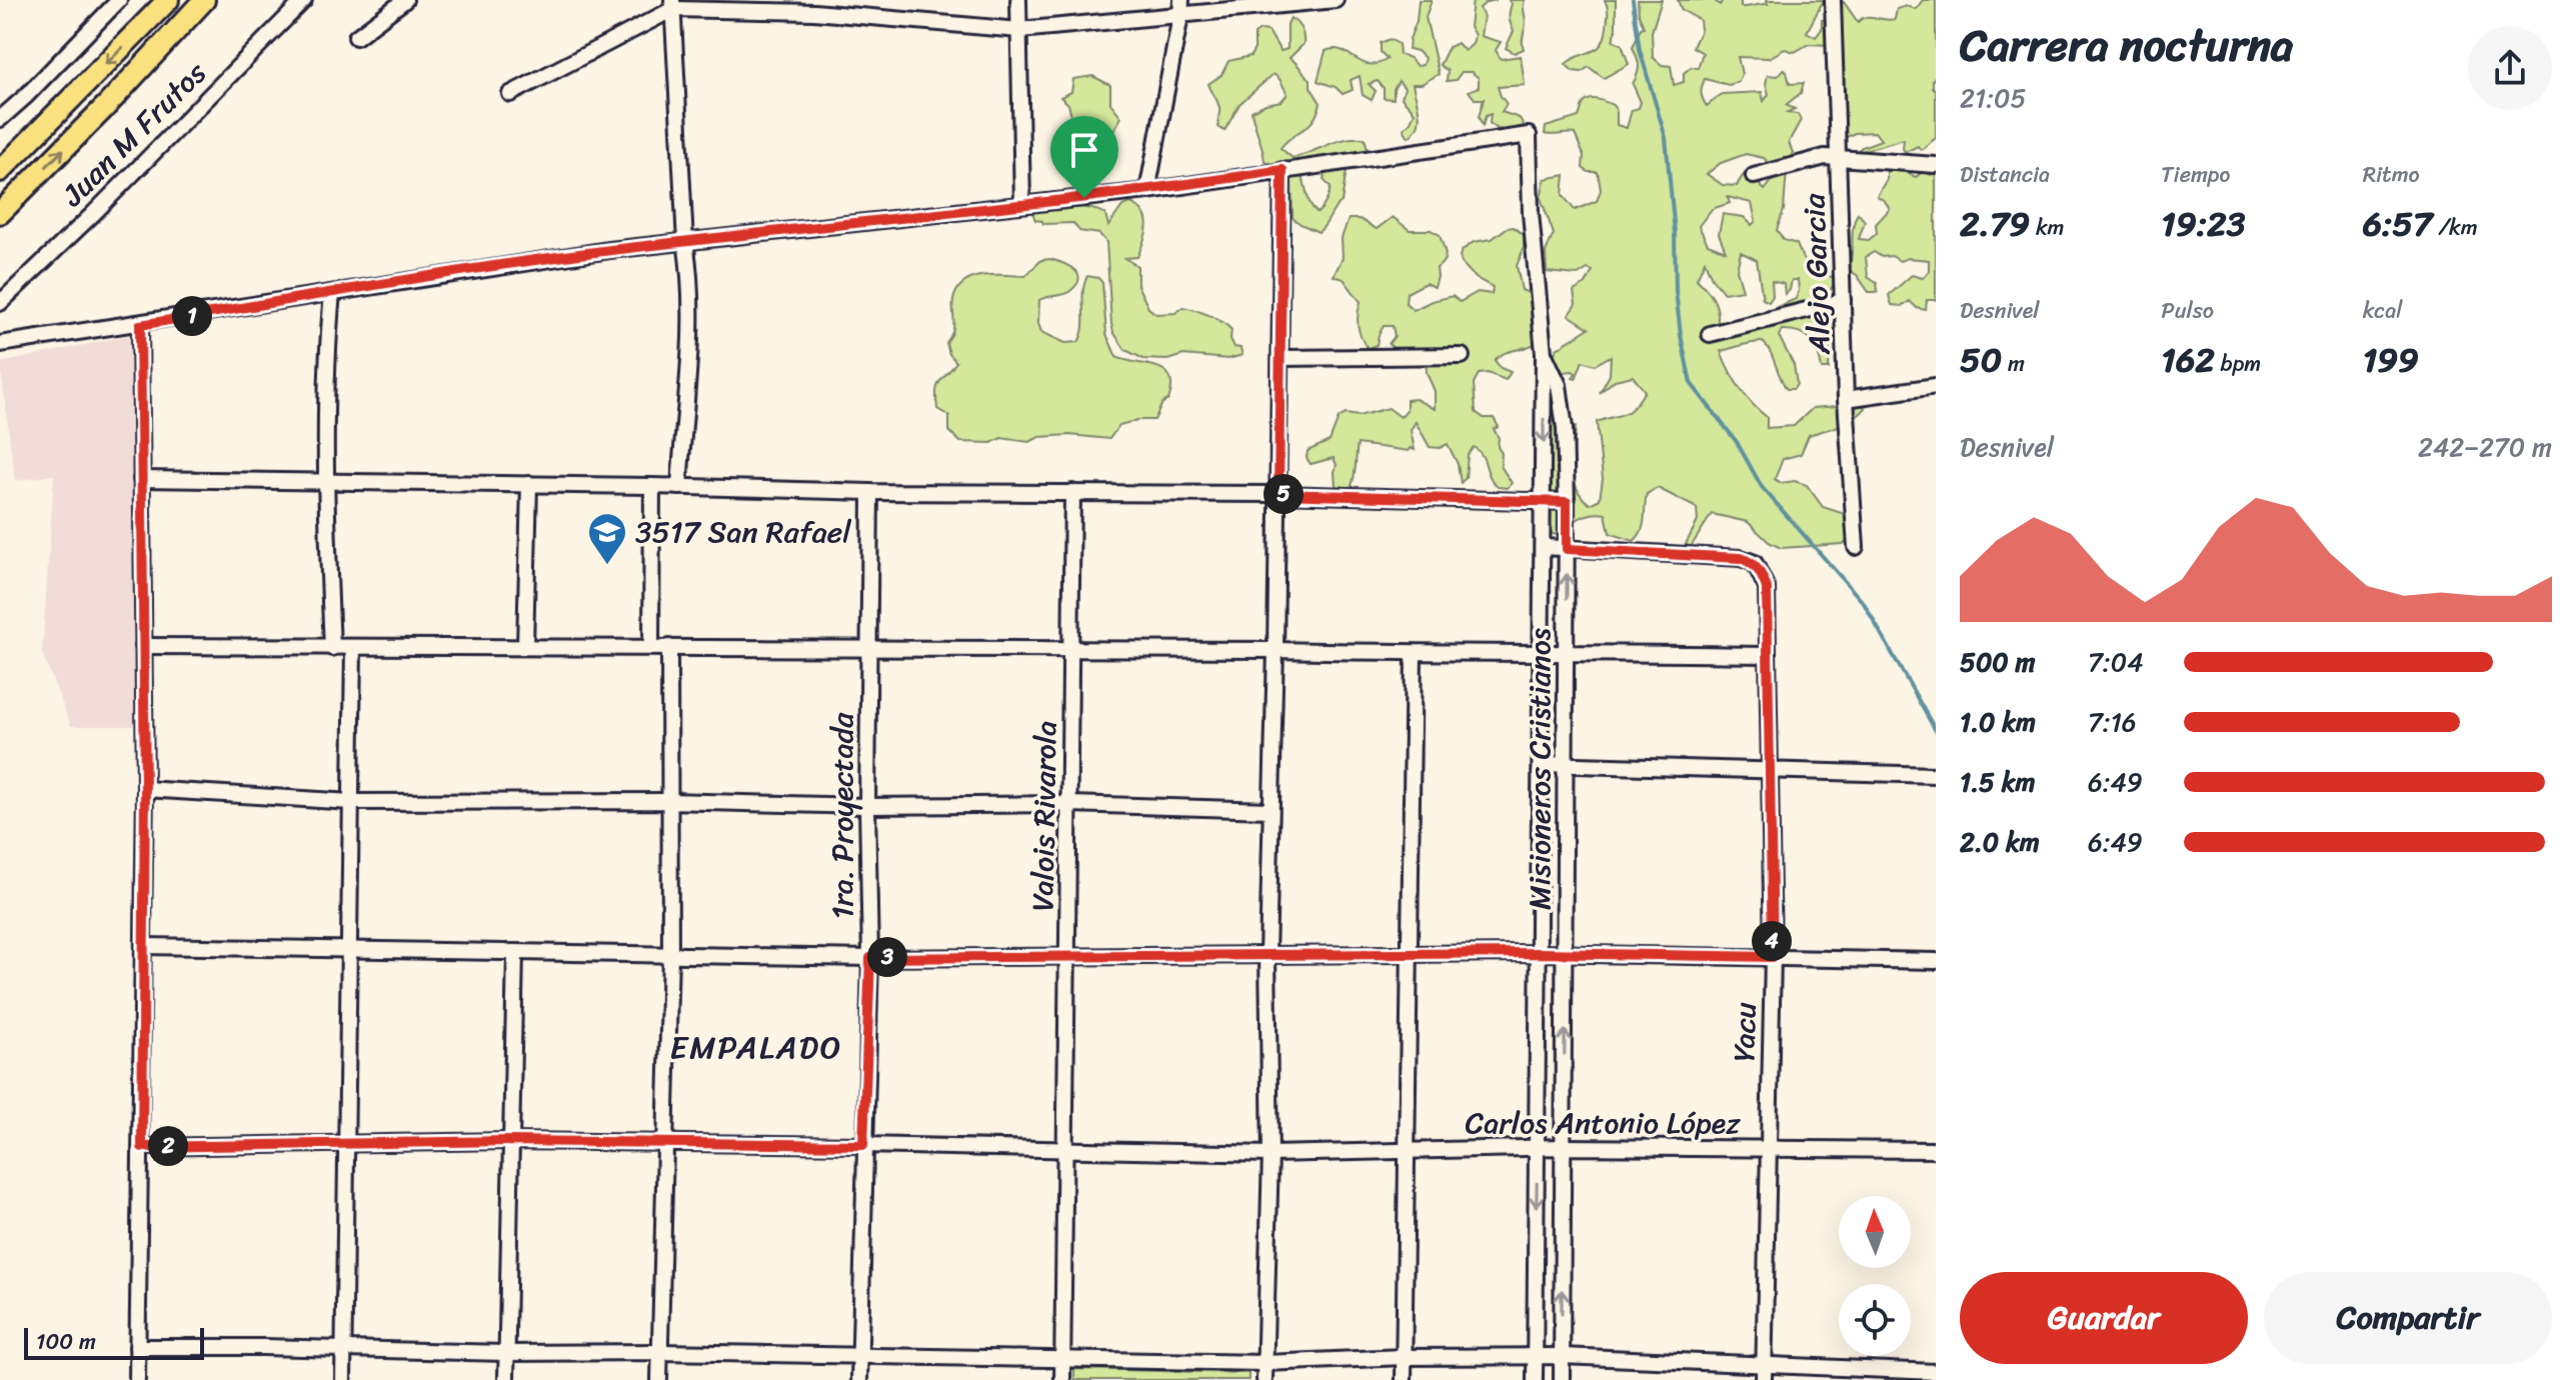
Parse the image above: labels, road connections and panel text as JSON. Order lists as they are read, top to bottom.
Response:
{
  "streets": {
    "street": [
      "Juan M Frutos",
      "Alejo Garcia",
      "Misioneros Cristianos",
      "1ra. Proyectada",
      "Valois Rivarola",
      "Yacu",
      "Carlos Antonio López"
    ]
  },
  "crossings": [
    ["Misioneros Cristianos", "Yacu"],
    ["Misioneros Cristianos", "Carlos Antonio López"],
    ["1ra. Proyectada", "Carlos Antonio López"],
    ["Valois Rivarola", "Carlos Antonio López"],
    ["Yacu", "Carlos Antonio López"]
  ],
  "districts": ["EMPALADO"],
  "places": {
    "school or university": ["3517 San Rafael"]
  },
  "scale_bar": "100 m",
  "north": "top",
  "page": {
    "heading": ["Carrera nocturna", "21:05"],
    "stats": [
      ["Distancia", "2.79 km"],
      ["Tiempo", "19:23"],
      ["Ritmo", "6:57 /km"],
      ["Desnivel", "50 m"],
      ["Pulso", "162 bpm"],
      ["kcal", "199"]
    ],
    "pins": [
      "1",
      "5",
      "4",
      "3",
      "2"
    ],
    "chart": ["Desnivel", "242–270 m"],
    "list": [
      {
        "name": "500 m",
        "note": "7:04"
      },
      {
        "name": "1.0 km",
        "note": "7:16"
      },
      {
        "name": "1.5 km",
        "note": "6:49"
      },
      {
        "name": "2.0 km",
        "note": "6:49"
      }
    ],
    "buttons": ["Guardar", "Compartir"],
    "scale": "100 m"
  }
}
